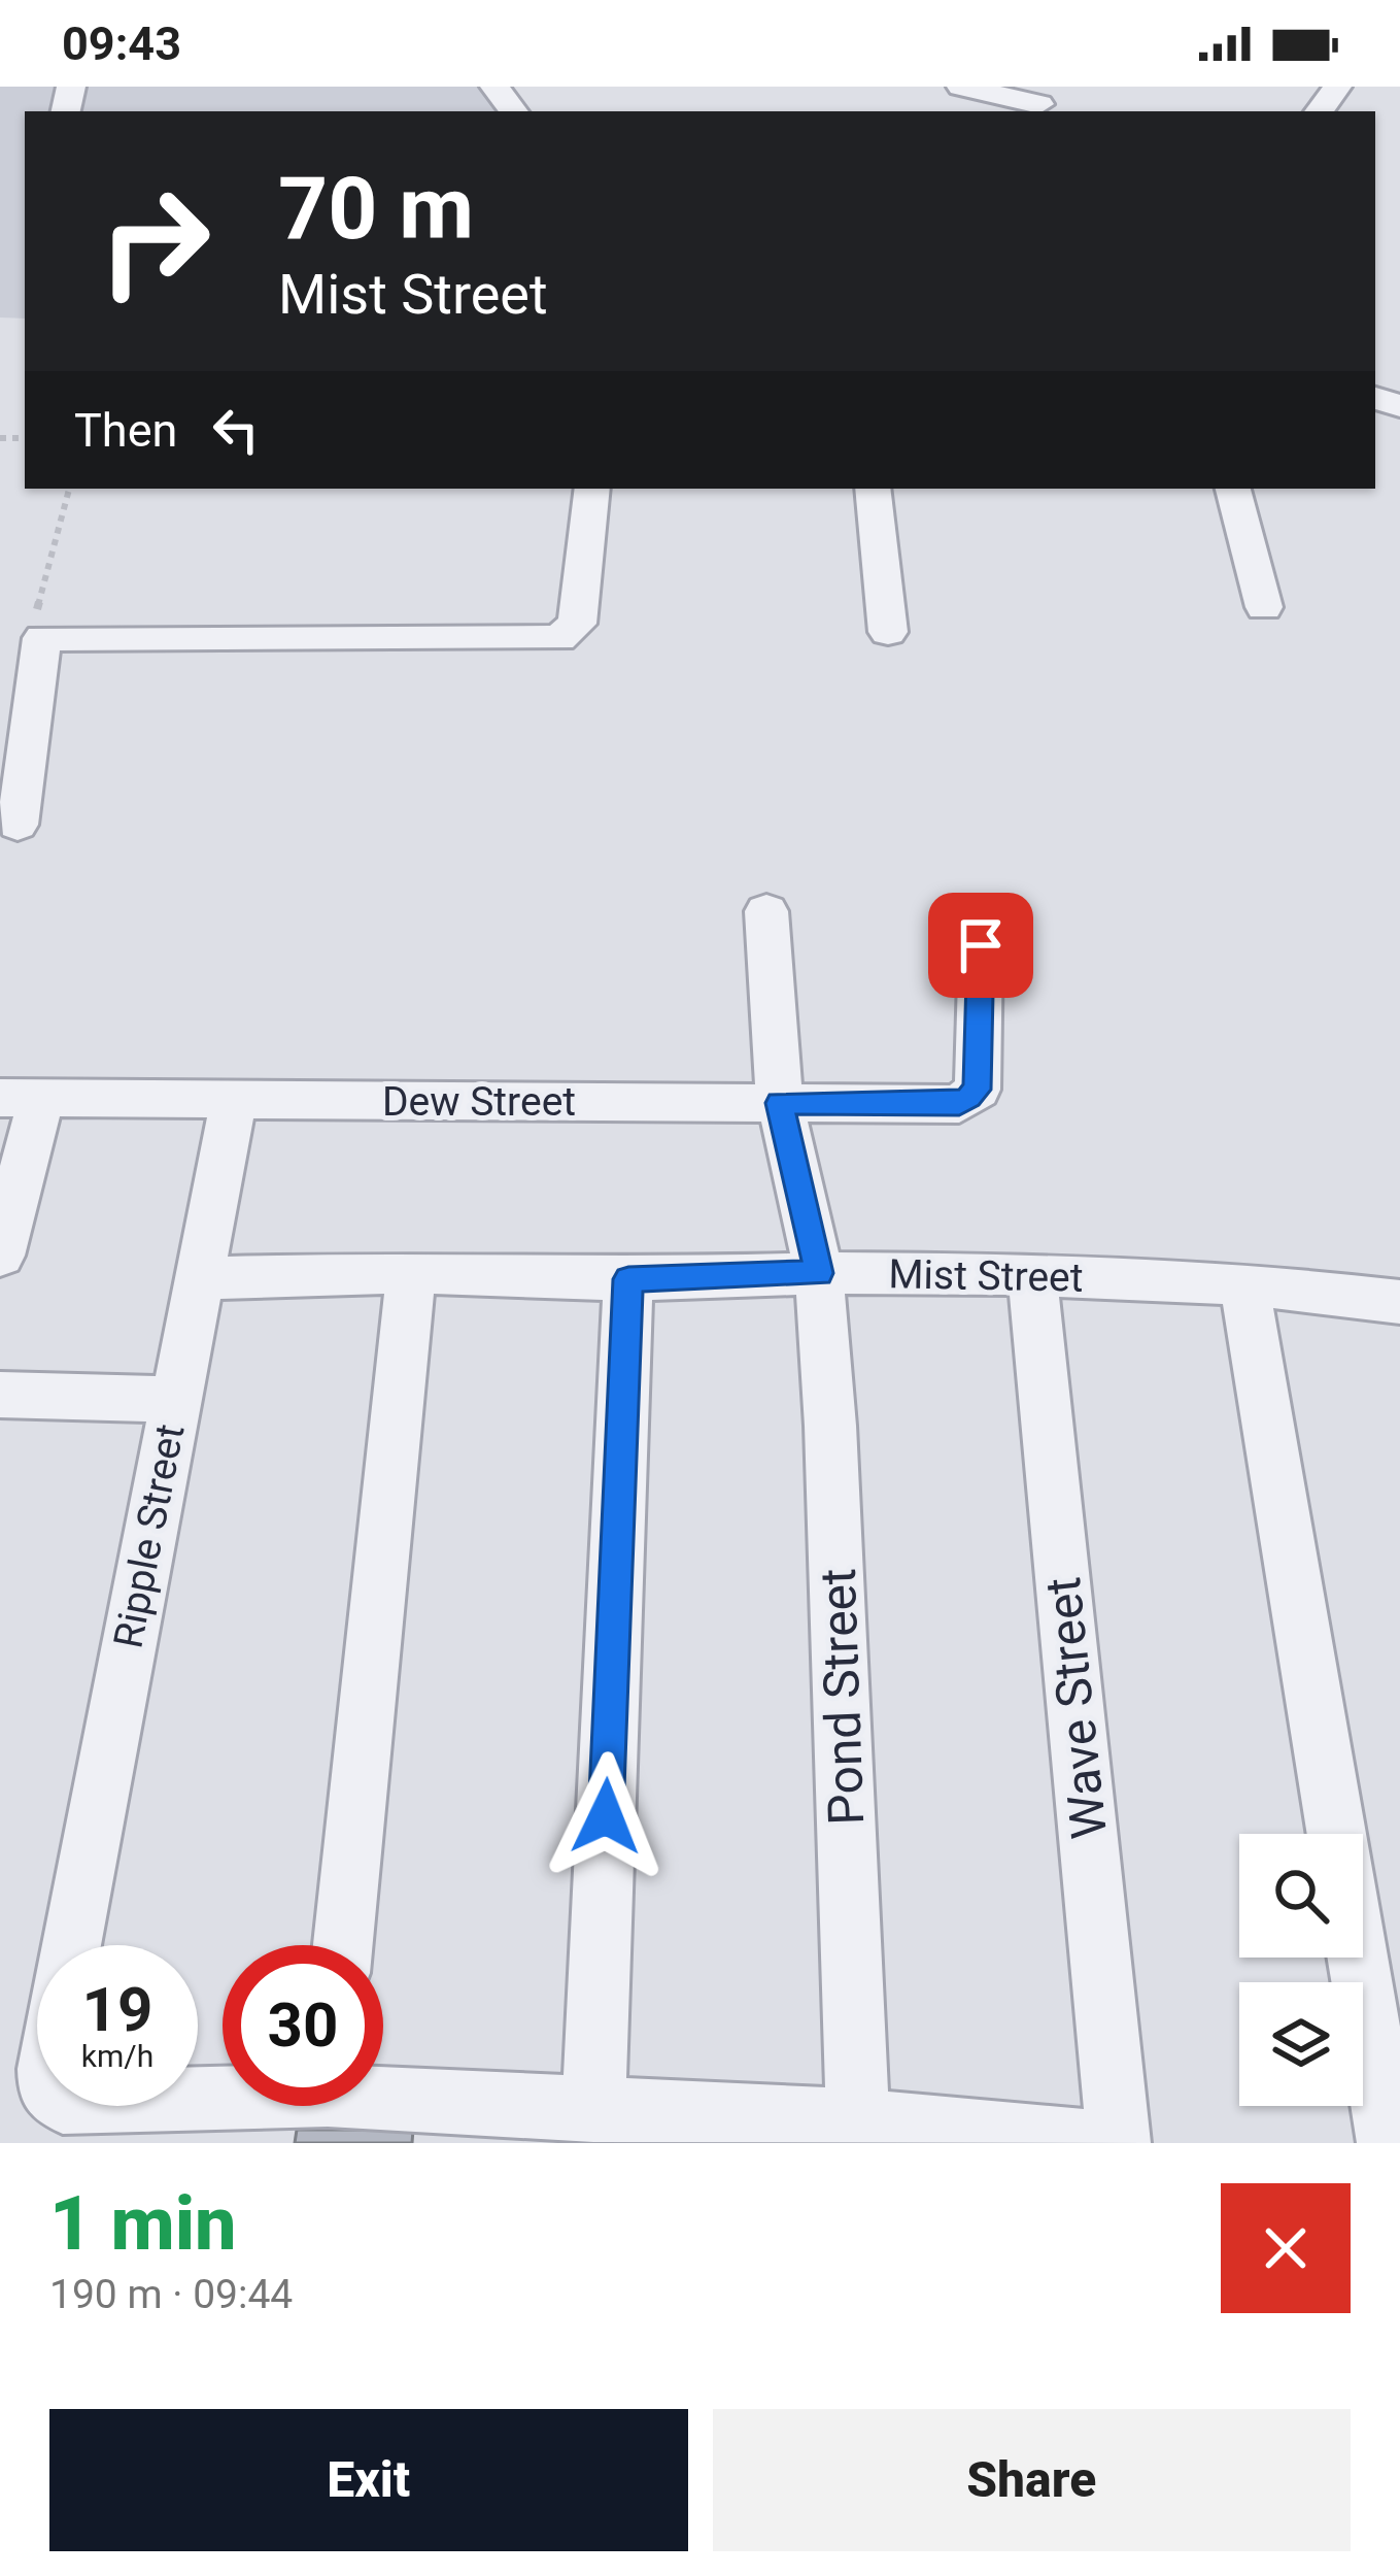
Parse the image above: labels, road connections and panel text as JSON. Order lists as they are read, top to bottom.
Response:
{
  "streets": {
    "street": [
      "Dew Street",
      "Mist Street",
      "Ripple Street",
      "Pond Street",
      "Wave Street"
    ]
  },
  "crossings": [
    ["Dew Street", "Ripple Street"],
    ["Dew Street", "Pond Street"],
    ["Mist Street", "Ripple Street"],
    ["Mist Street", "Pond Street"],
    ["Mist Street", "Wave Street"]
  ],
  "page": {
    "status": "09:43",
    "turn": ["70 m", "Mist Street"],
    "then": "Then",
    "speed": "19 km/h",
    "limit": "30",
    "heading": ["1 min", "190 m · 09:44"],
    "buttons": ["Exit", "Share"]
  }
}
